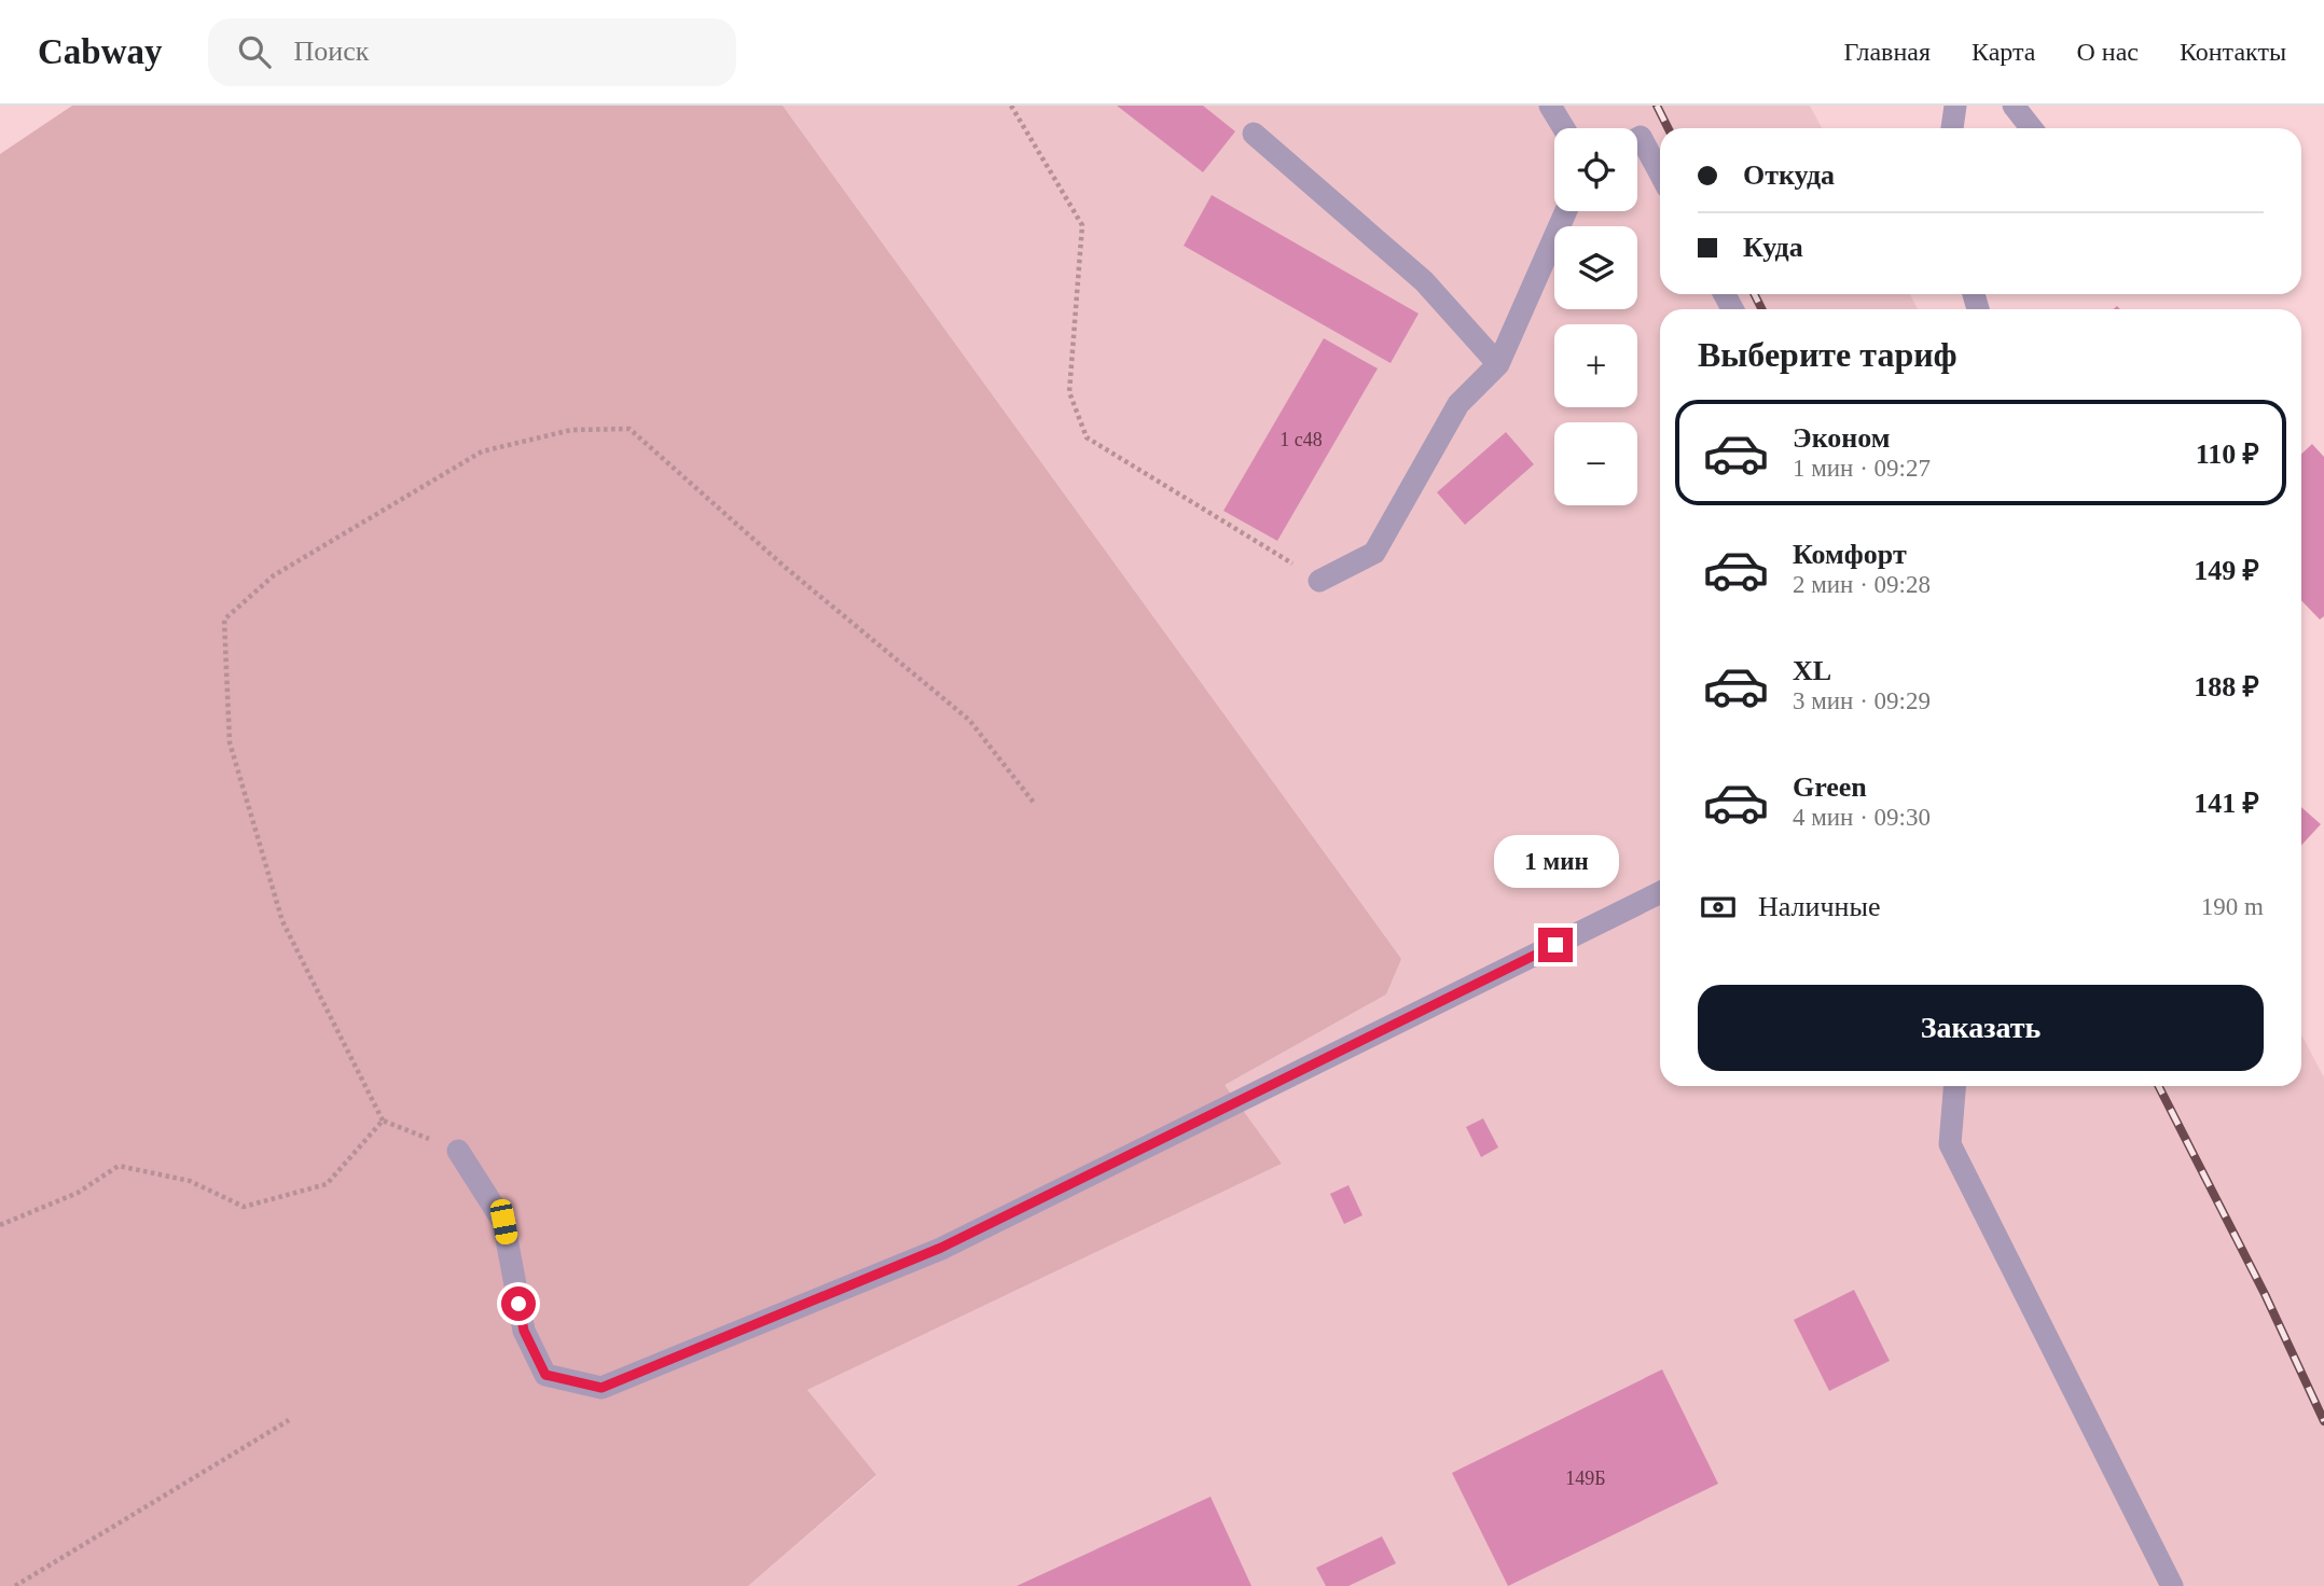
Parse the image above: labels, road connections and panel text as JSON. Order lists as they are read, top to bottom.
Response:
{
  "house_numbers": ["1 с48", "149Б"],
  "page": {
    "header": "Cabway",
    "search": "Поиск",
    "nav": [
      "Главная",
      "Карта",
      "О нас",
      "Контакты"
    ],
    "map_buttons": ["+", "−"],
    "banner": ["Откуда", "Куда"],
    "heading": "Выберите тариф",
    "list": [
      {
        "name": "Эконом",
        "note": "1 мин · 09:27",
        "value": "110 ₽"
      },
      {
        "name": "Комфорт",
        "note": "2 мин · 09:28",
        "value": "149 ₽"
      },
      {
        "name": "XL",
        "note": "3 мин · 09:29",
        "value": "188 ₽"
      },
      {
        "name": "Green",
        "note": "4 мин · 09:30",
        "value": "141 ₽"
      }
    ],
    "bubble": "1 мин",
    "pay": ["Наличные", "190 m"],
    "buttons": "Заказать"
  }
}
